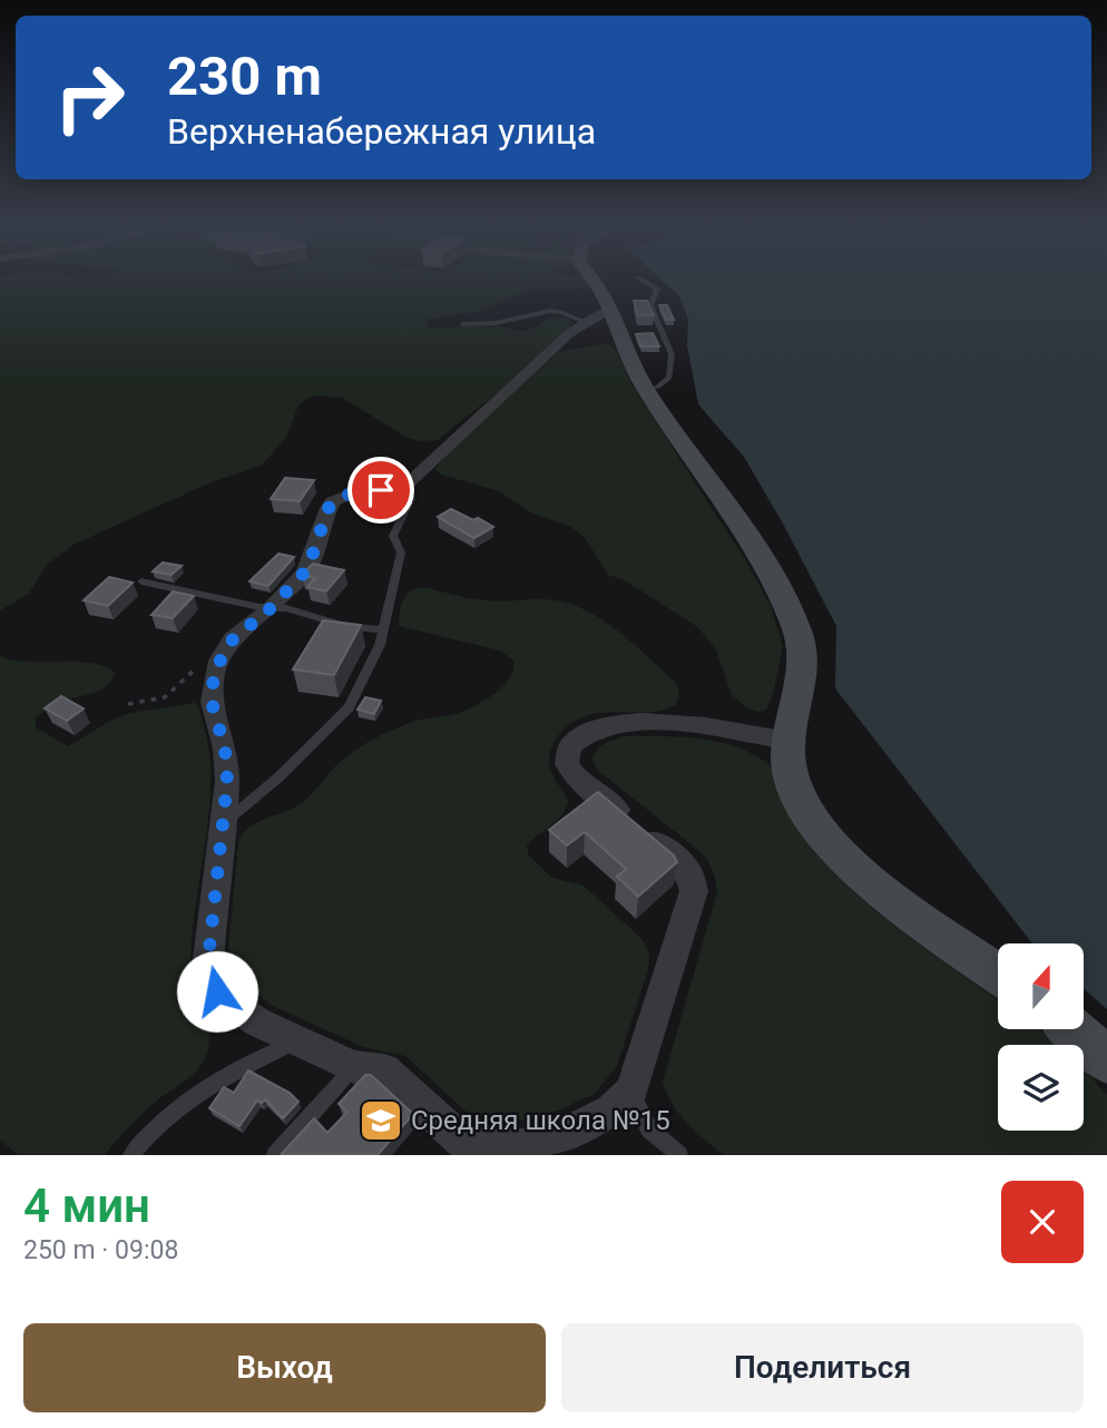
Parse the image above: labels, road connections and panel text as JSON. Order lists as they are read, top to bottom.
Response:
{
  "places": {
    "school or university": ["Средняя школа №15"]
  },
  "north": "top",
  "page": {
    "turn": ["230 m", "Верхненабережная улица"],
    "heading": ["4 мин", "250 m · 09:08"],
    "buttons": ["Выход", "Поделиться"]
  }
}
